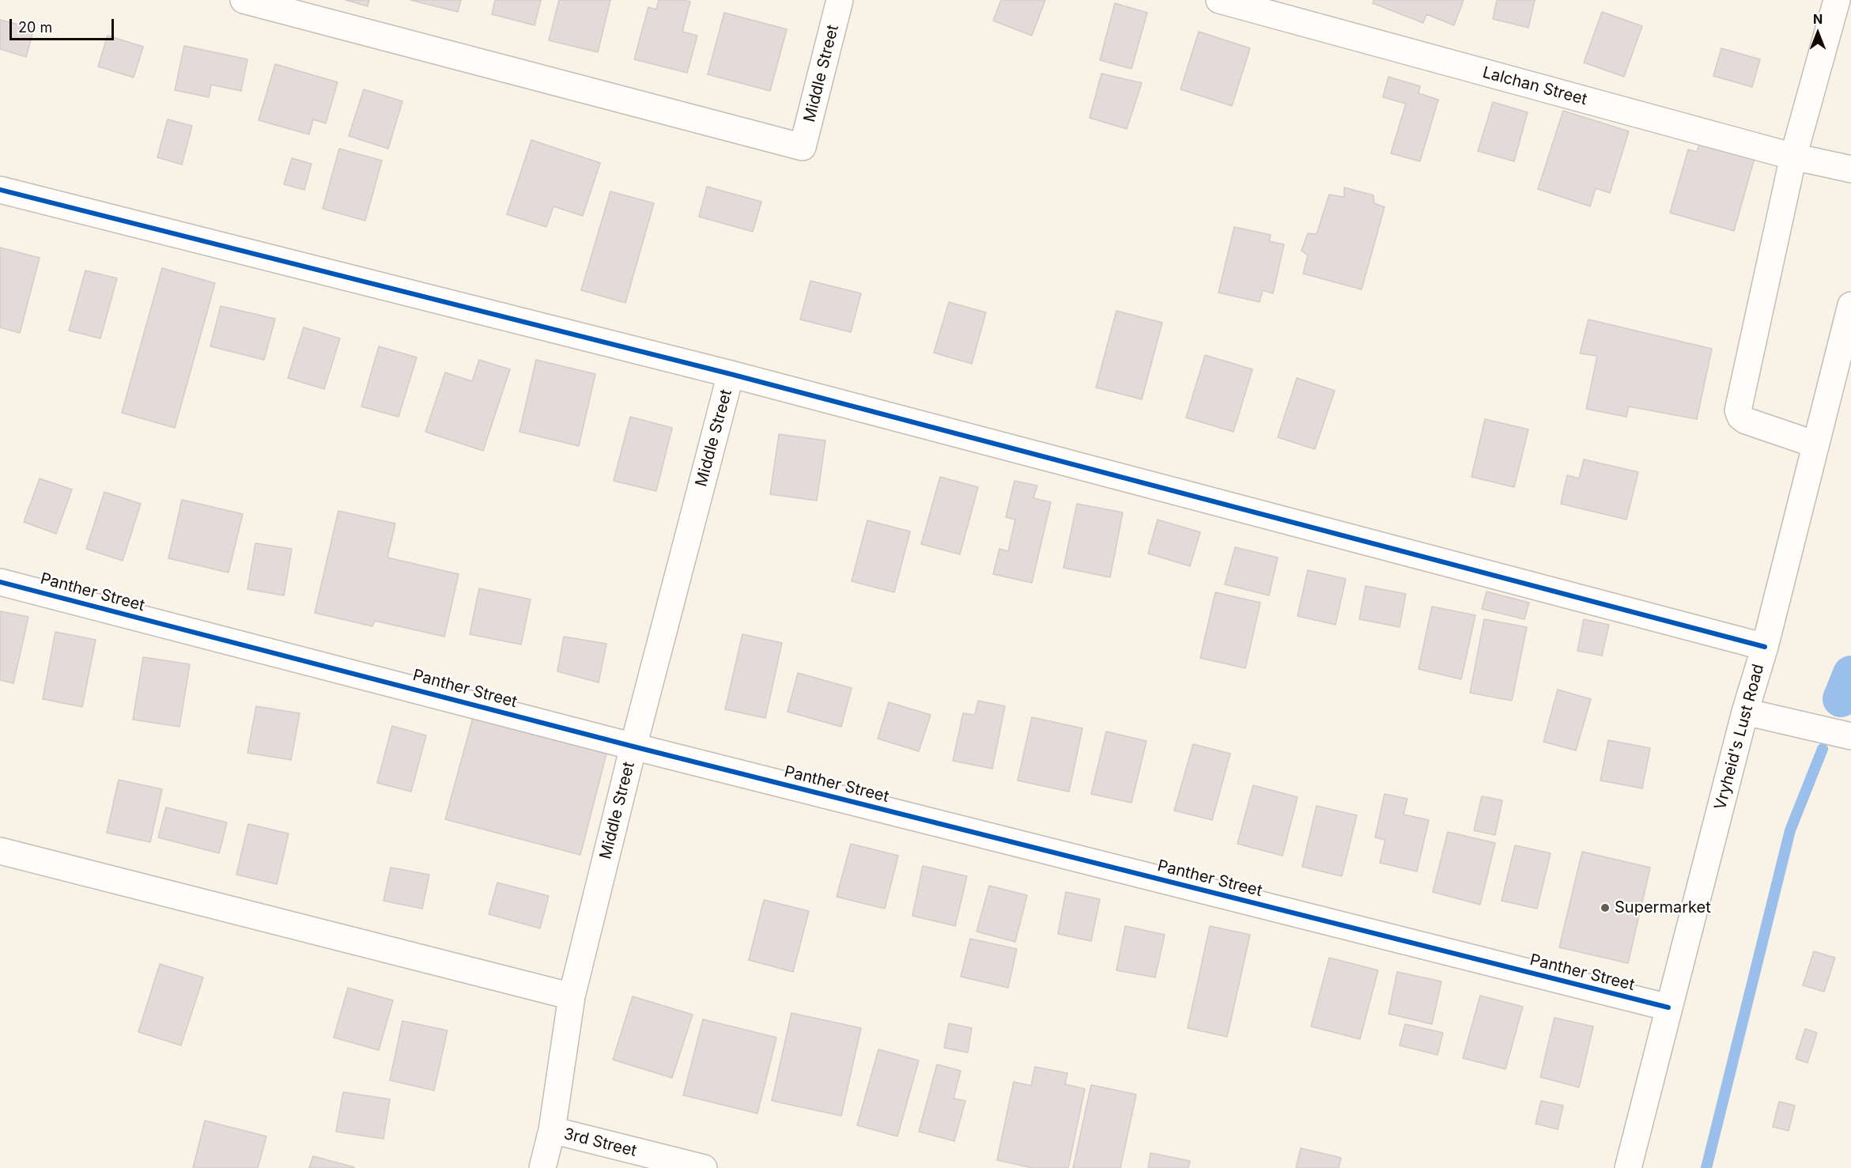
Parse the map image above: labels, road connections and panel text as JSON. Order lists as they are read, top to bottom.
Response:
{
  "streets": {
    "street": [
      "Middle Street",
      "Lalchan Street",
      "Panther Street",
      "Vryheid's Lust Road",
      "3rd Street"
    ]
  },
  "crossings": [
    ["Middle Street", "Panther Street"],
    ["Middle Street", "3rd Street"],
    ["Panther Street", "Vryheid's Lust Road"]
  ],
  "places": ["Supermarket"],
  "scale_bar": "20 m",
  "north": "top"
}
